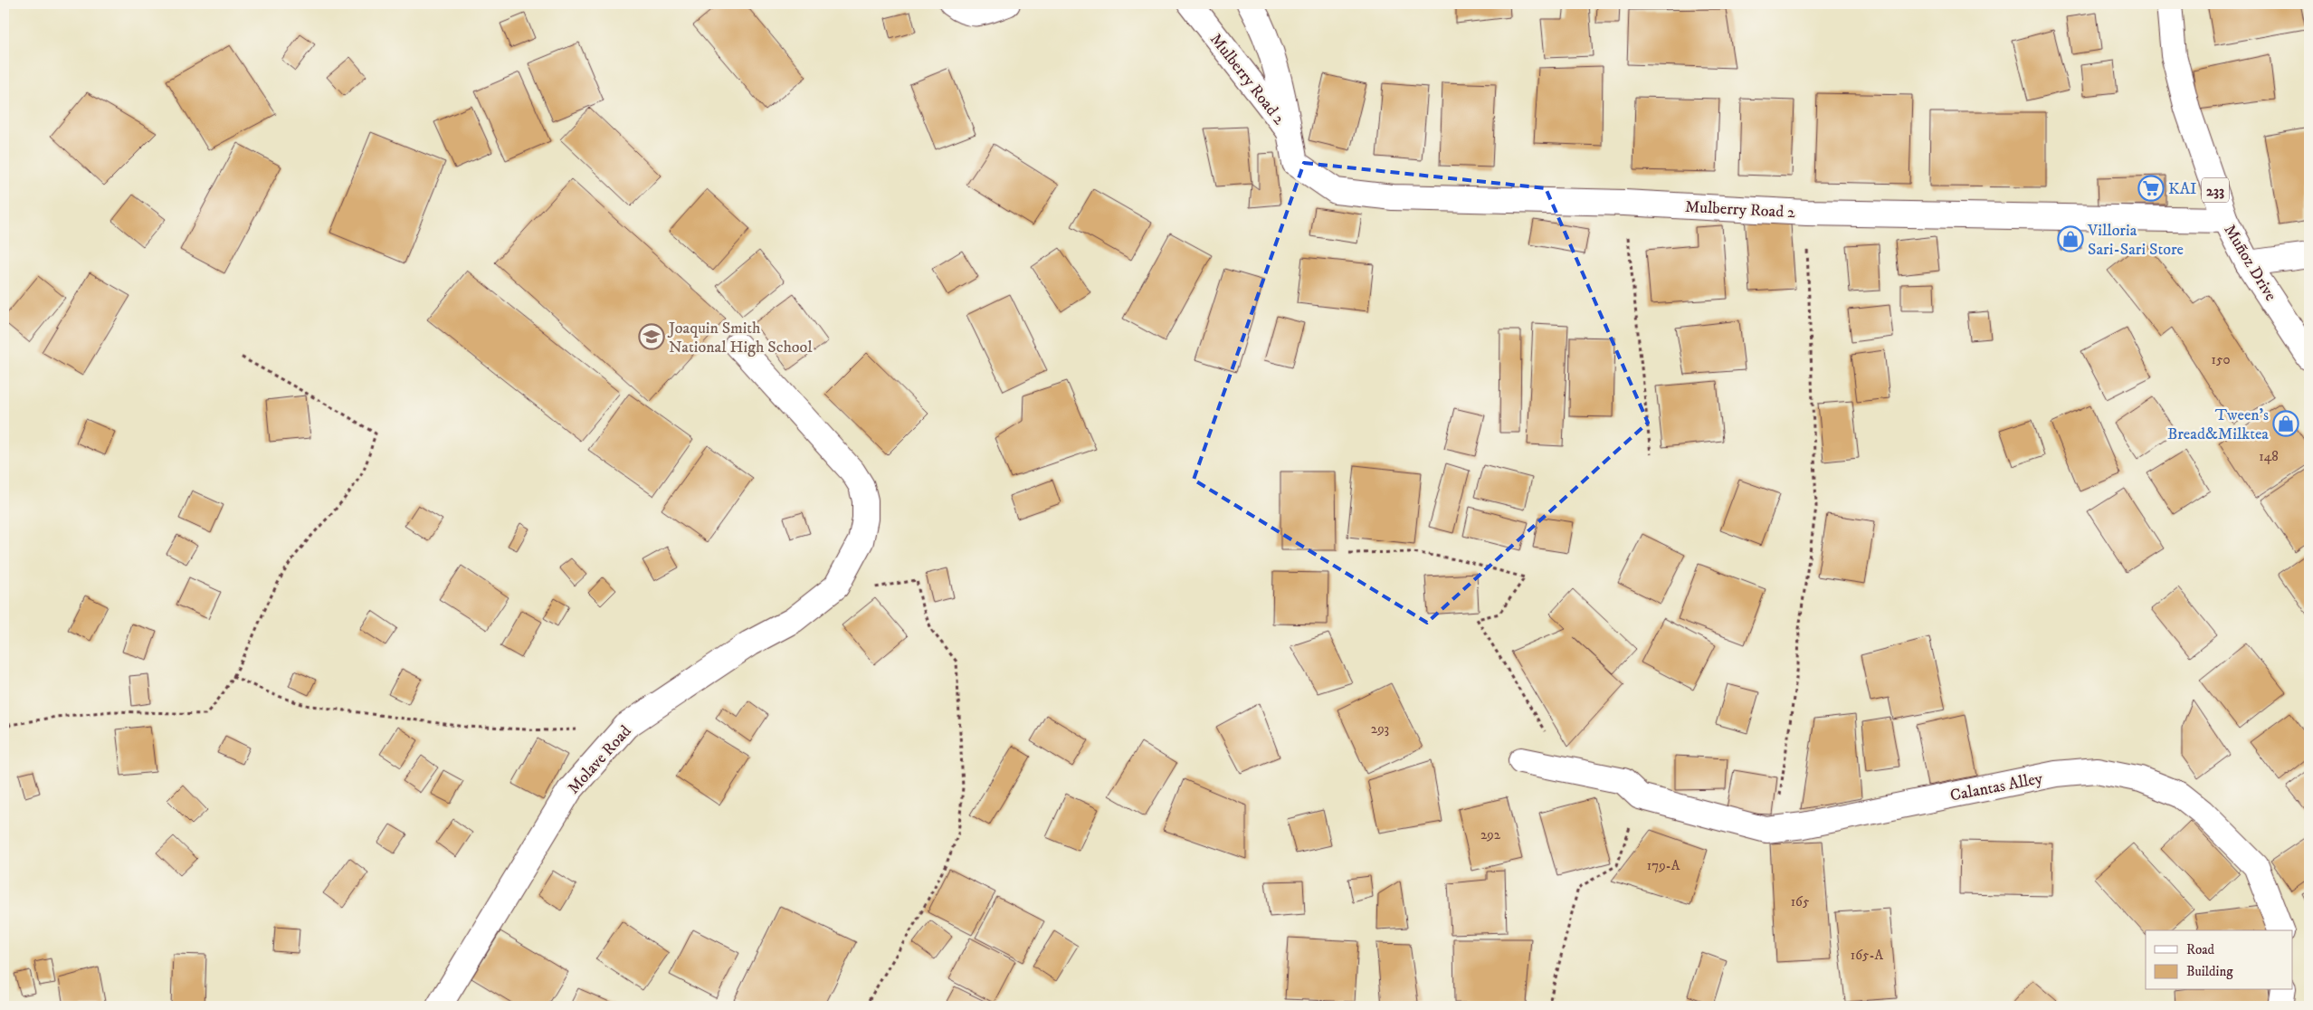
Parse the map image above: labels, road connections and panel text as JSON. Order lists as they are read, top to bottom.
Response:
{
  "streets": {
    "street": [
      "Mulberry Road 2",
      "233",
      "Muñoz Drive",
      "Molave Road",
      "Calantas Alley"
    ]
  },
  "crossings": [
    ["Mulberry Road 2", "Muñoz Drive"]
  ],
  "places": {
    "supermarket": ["KAI"],
    "shop": ["Villoria Sari-Sari Store", "Tween's Bread&Milktea"],
    "school or university": ["Joaquin Smith National High School"]
  },
  "house_numbers": [
    "150",
    "148",
    "293",
    "292",
    "179-A",
    "165",
    "165-A"
  ],
  "legend": ["Road", "Building"]
}
